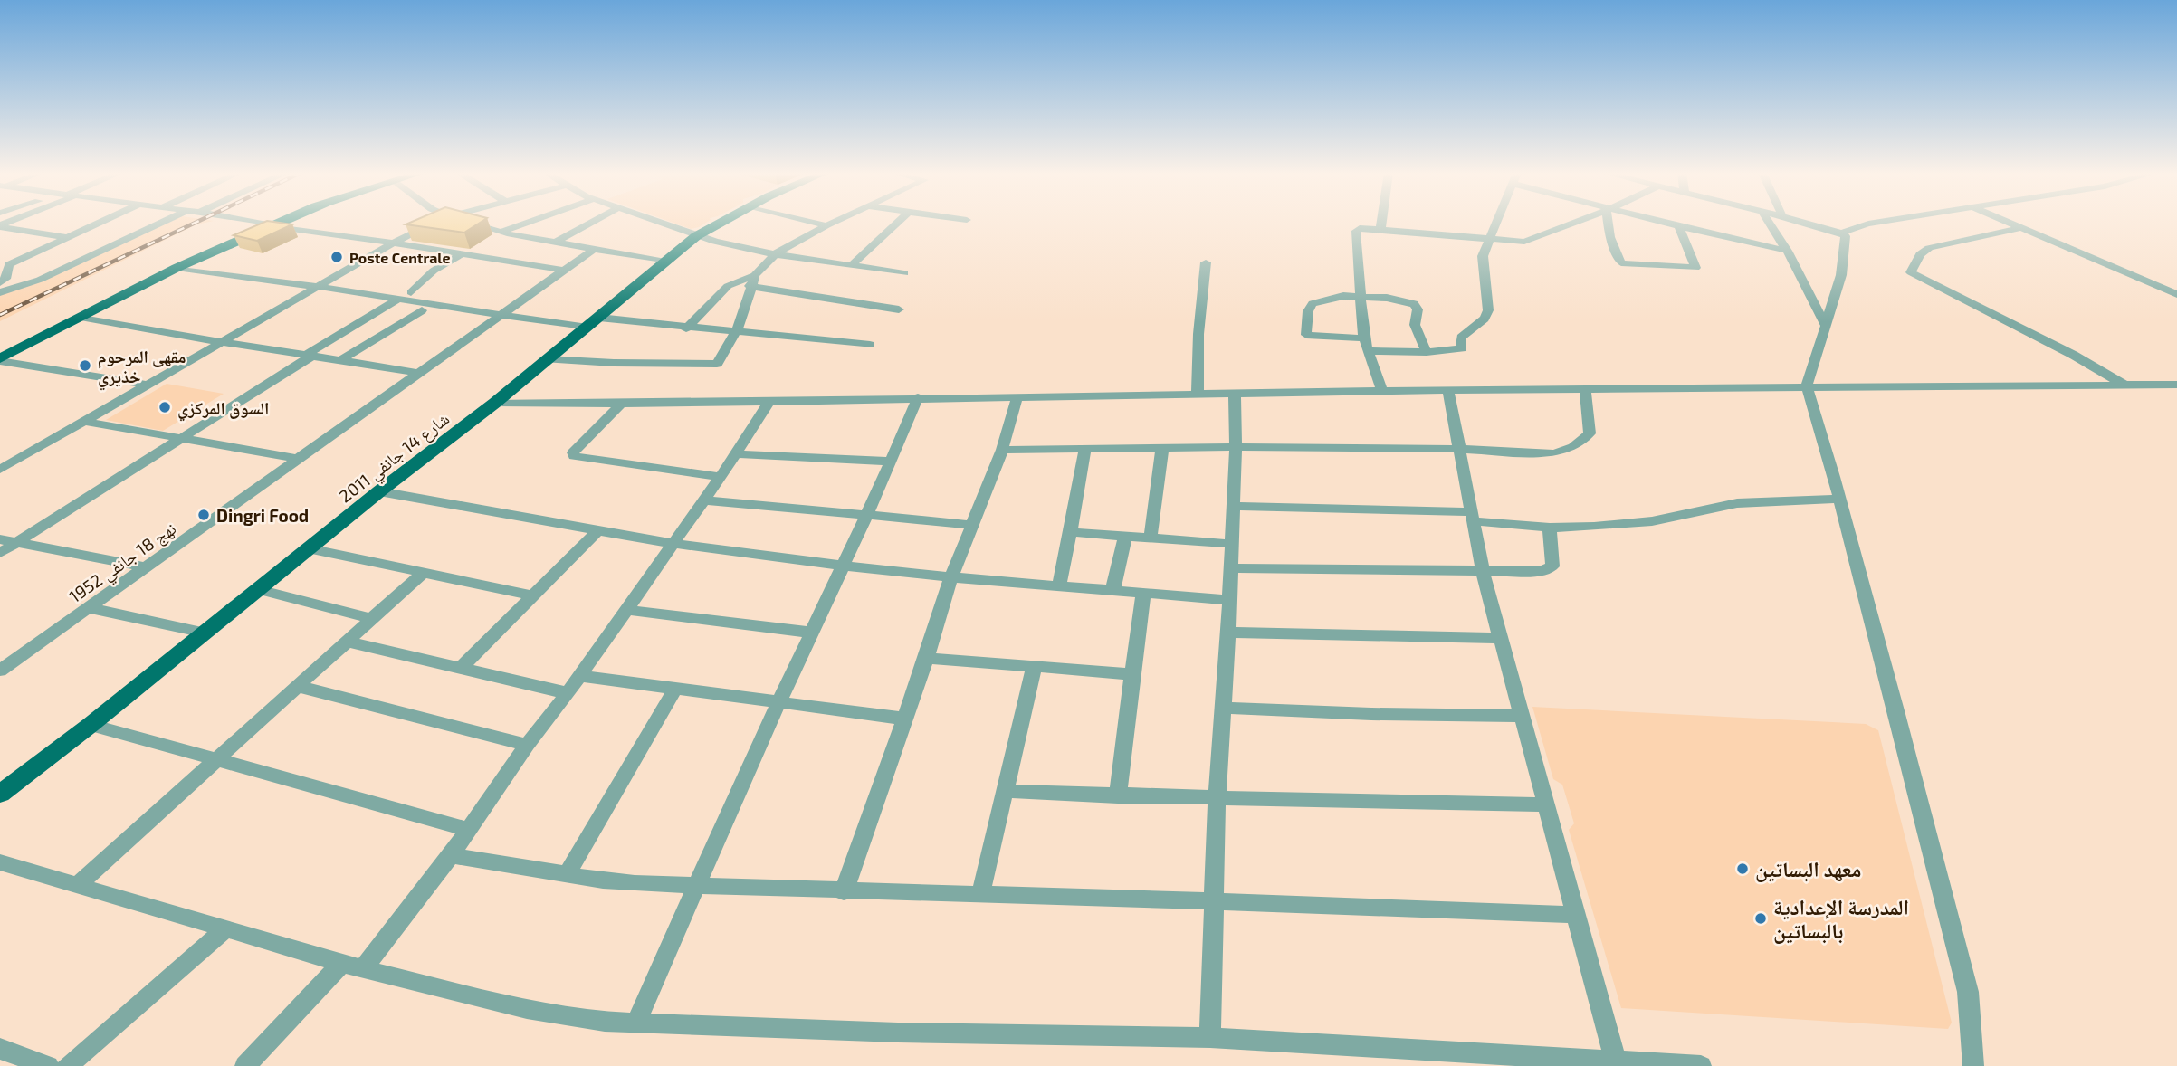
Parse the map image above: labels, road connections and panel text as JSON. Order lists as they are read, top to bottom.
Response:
{
  "streets": {
    "main road": ["شارع 14 جانفي 2011"],
    "street": ["نهج 18 جانفي 1952"]
  },
  "places": [
    "Poste Centrale",
    "مقهى المرحوم خذيري",
    "السوق المركزي",
    "Dingri Food",
    "معهد البساتين",
    "المدرسة الإعدادية بالبساتين"
  ]
}
